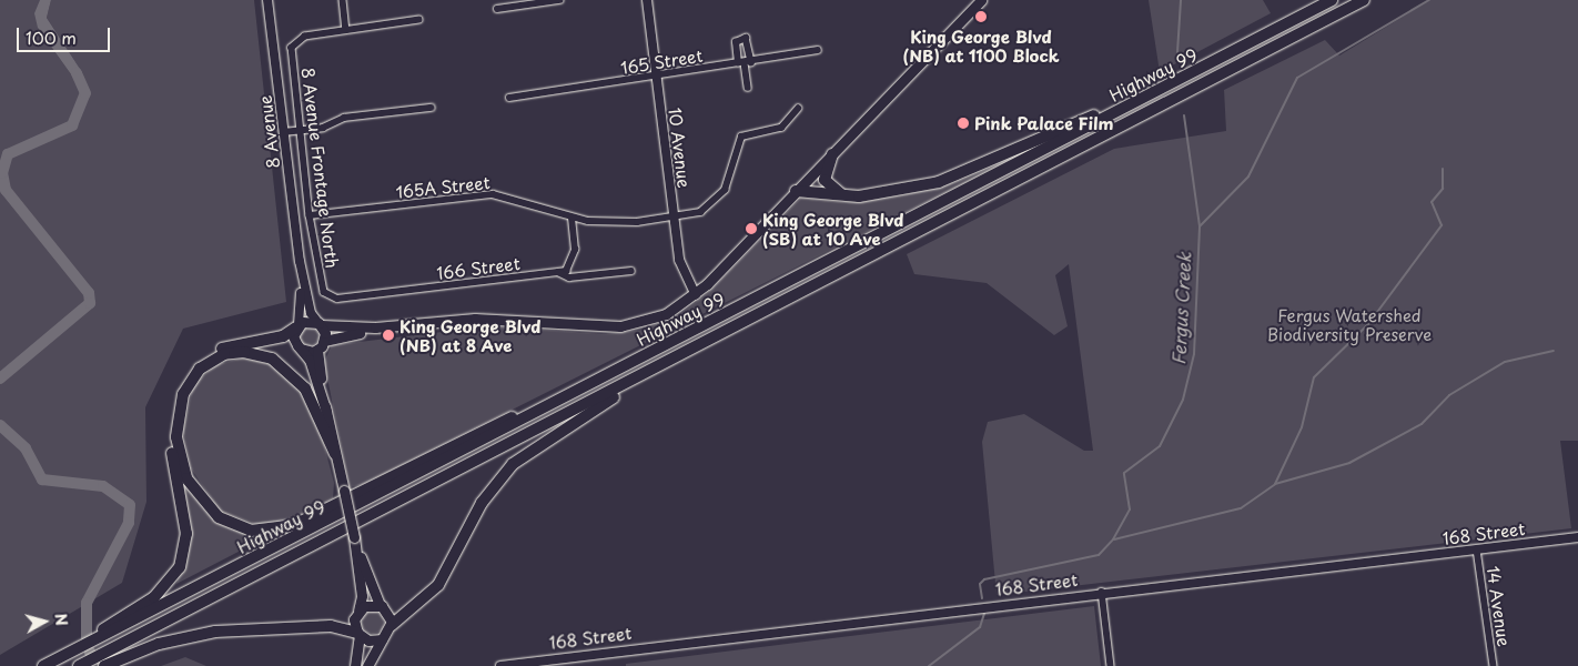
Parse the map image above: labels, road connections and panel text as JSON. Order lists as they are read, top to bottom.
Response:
{
  "streets": {
    "highway": ["Highway 99"],
    "main road": ["8 Avenue", "10 Avenue", "168 Street"],
    "street": [
      "165 Street",
      "8 Avenue Frontage North",
      "165A Street",
      "166 Street",
      "14 Avenue"
    ]
  },
  "crossings": [
    ["165 Street", "10 Avenue"],
    ["10 Avenue", "165A Street"],
    ["8 Avenue Frontage North", "165A Street"],
    ["8 Avenue Frontage North", "166 Street"],
    ["168 Street", "14 Avenue"]
  ],
  "water": ["Fergus Creek"],
  "parks": ["Fergus Watershed Biodiversity Preserve"],
  "places": [
    "King George Blvd (NB) at 1100 Block",
    "Pink Palace Film",
    "King George Blvd (SB) at 10 Ave",
    "King George Blvd (NB) at 8 Ave"
  ],
  "scale_bar": "100 m",
  "north": "right"
}
